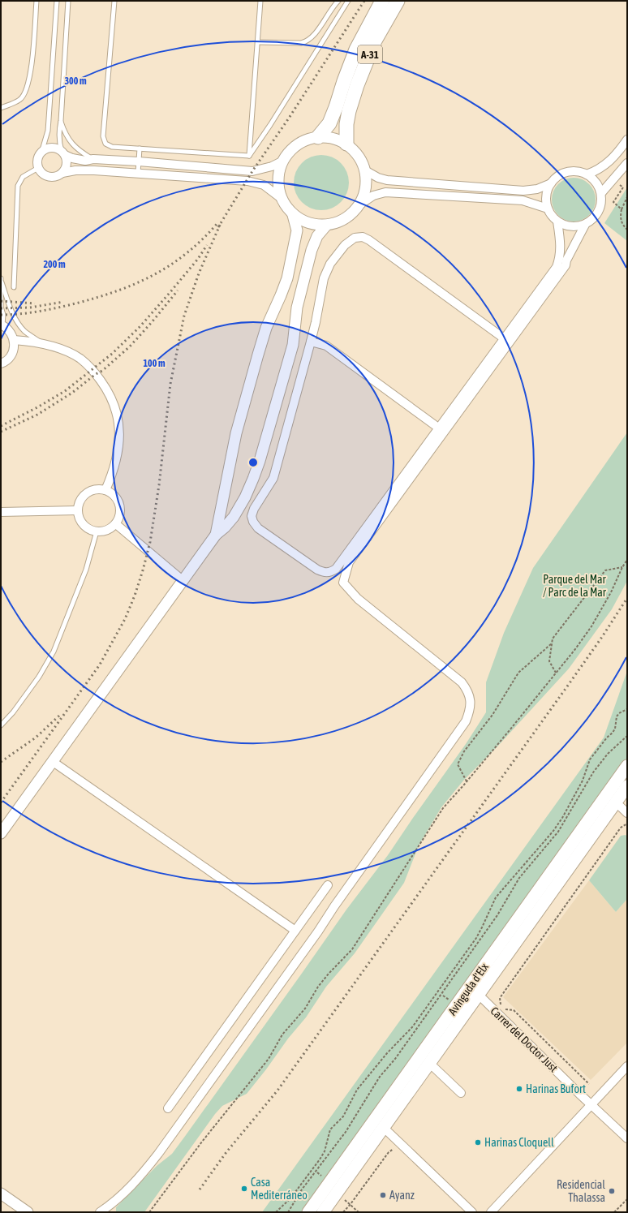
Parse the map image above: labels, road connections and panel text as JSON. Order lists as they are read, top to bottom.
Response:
{
  "streets": {
    "highway": ["A-31"],
    "main road": ["Avinguda d'Elx"],
    "street": ["Carrer del Doctor Just"]
  },
  "crossings": [
    ["Avinguda d'Elx", "Carrer del Doctor Just"]
  ],
  "parks": ["Parque del Mar / Parc de la Mar"],
  "places": [
    "Harinas Bufort",
    "Harinas Cloquell",
    "Casa Mediterráneo",
    "Residencial Thalassa",
    "Ayanz"
  ],
  "rings": ["300 m", "200 m", "100 m"]
}
